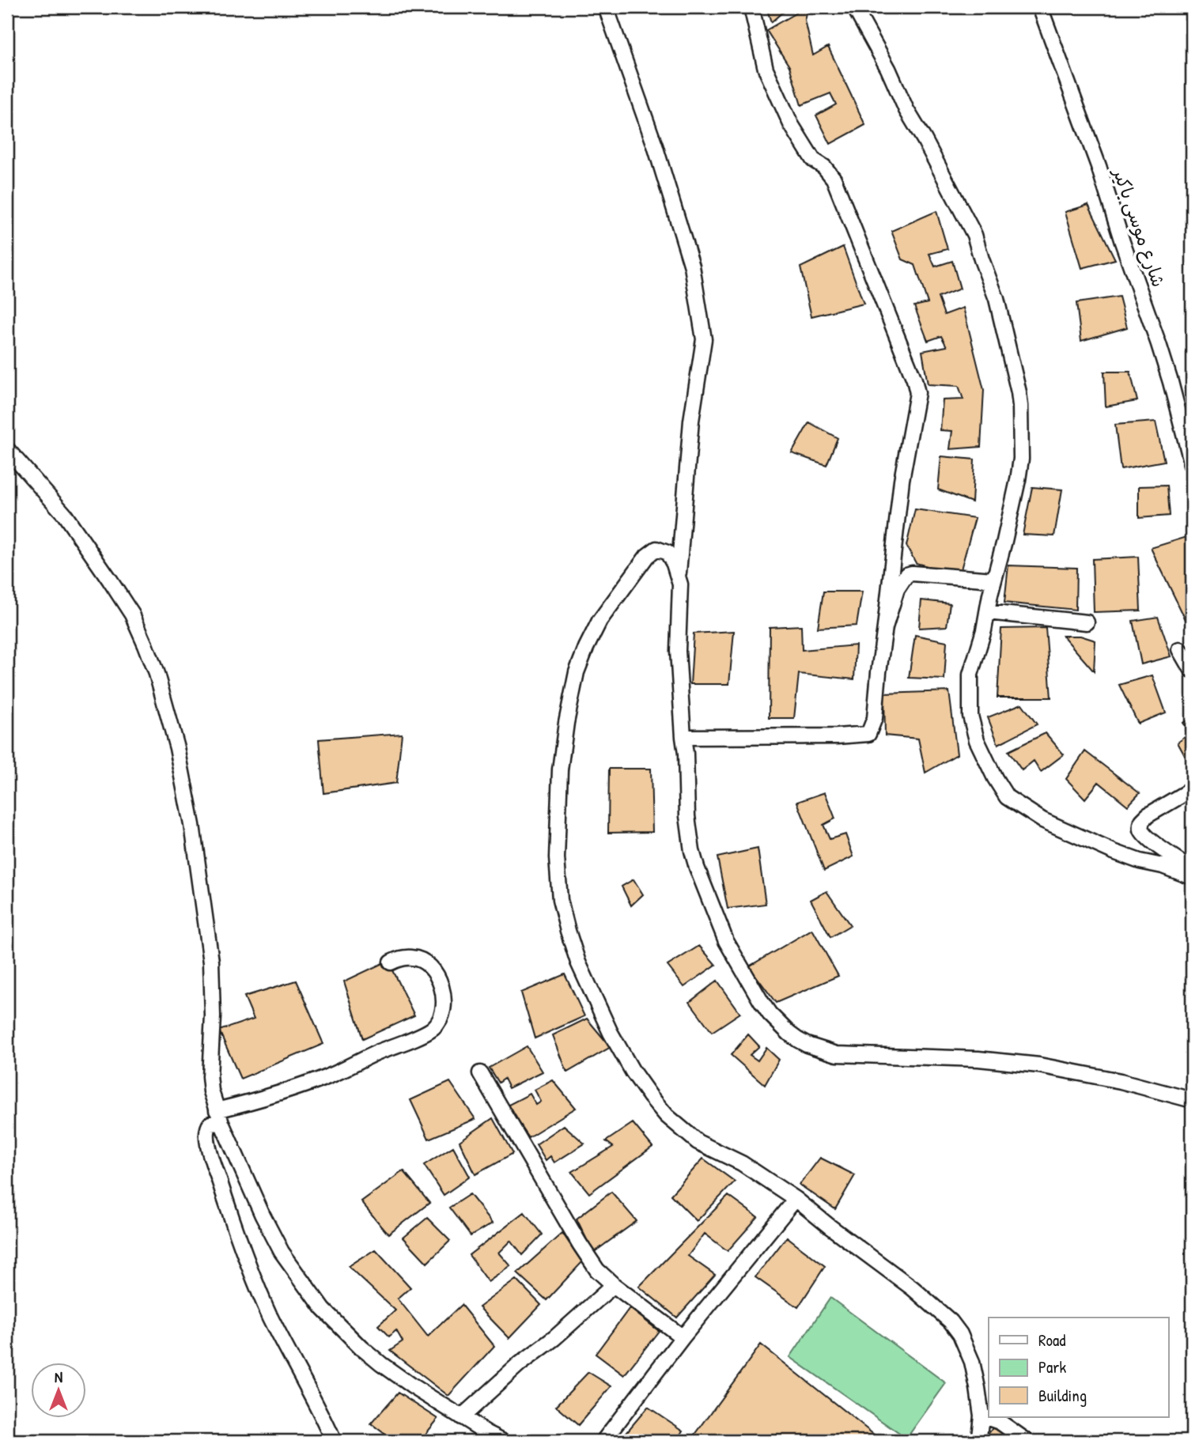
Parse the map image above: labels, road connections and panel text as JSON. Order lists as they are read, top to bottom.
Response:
{
  "streets": {
    "street": ["شارع موسى باكير"]
  },
  "legend": ["Road", "Park", "Building"],
  "north": "top"
}
